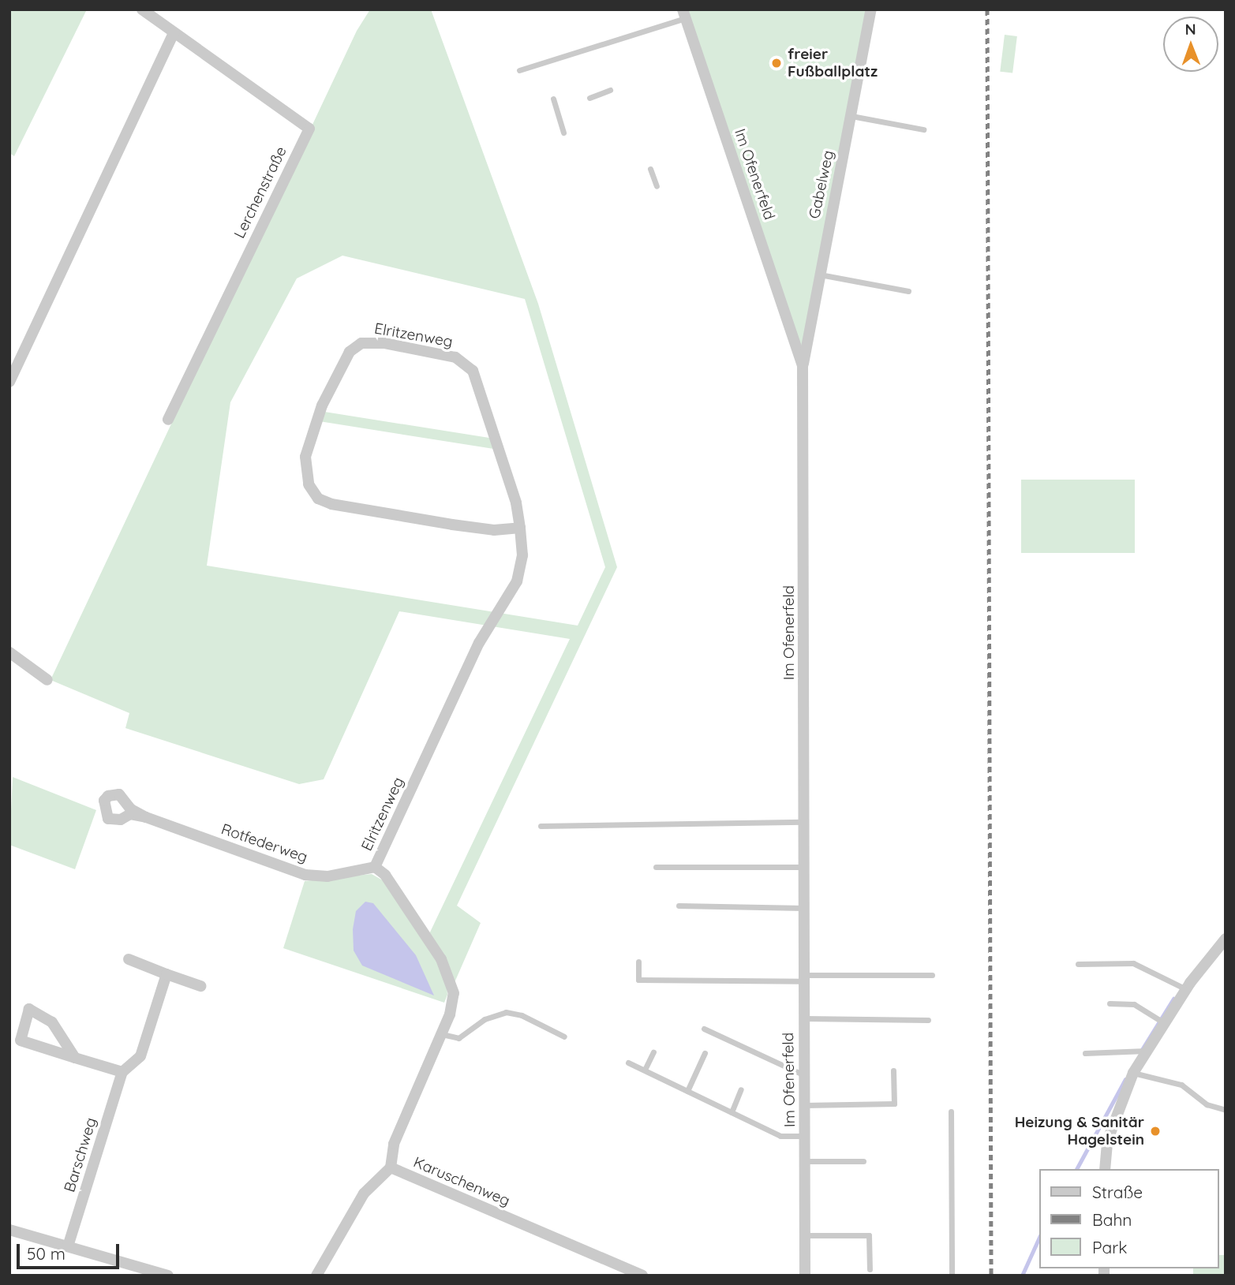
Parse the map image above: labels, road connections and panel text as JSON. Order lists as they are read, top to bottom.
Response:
{
  "streets": {
    "street": [
      "Im Ofenerfeld",
      "Gabelweg",
      "Lerchenstraße",
      "Elritzenweg",
      "Rotfederweg",
      "Barschweg",
      "Karuschenweg"
    ]
  },
  "crossings": [
    ["Im Ofenerfeld", "Gabelweg"],
    ["Elritzenweg", "Rotfederweg"],
    ["Elritzenweg", "Karuschenweg"]
  ],
  "places": ["freier Fußballplatz", "Heizung & Sanitär Hagelstein"],
  "legend": ["Straße", "Bahn", "Park"],
  "scale_bar": "50 m",
  "north": "top"
}
